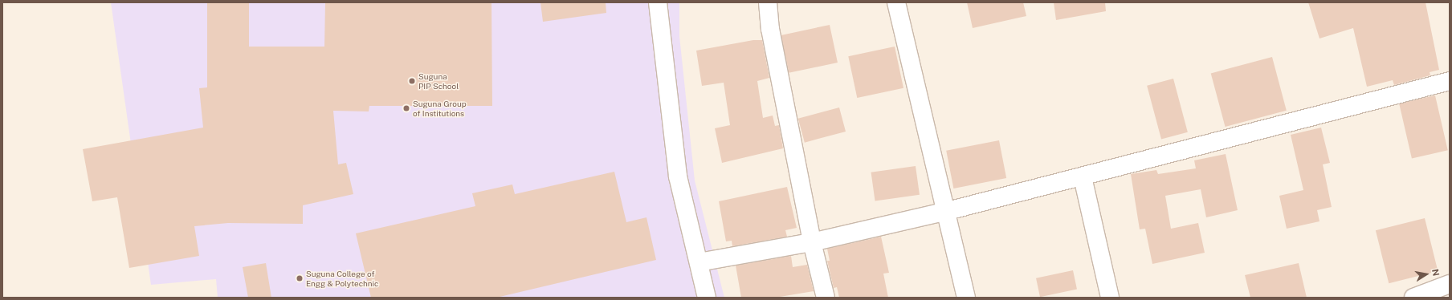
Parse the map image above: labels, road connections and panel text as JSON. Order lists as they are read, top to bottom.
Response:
{
  "places": ["Suguna PIP School", "Suguna Group of Institutions", "Suguna College of Engg & Polytechnic"],
  "north": "right"
}
